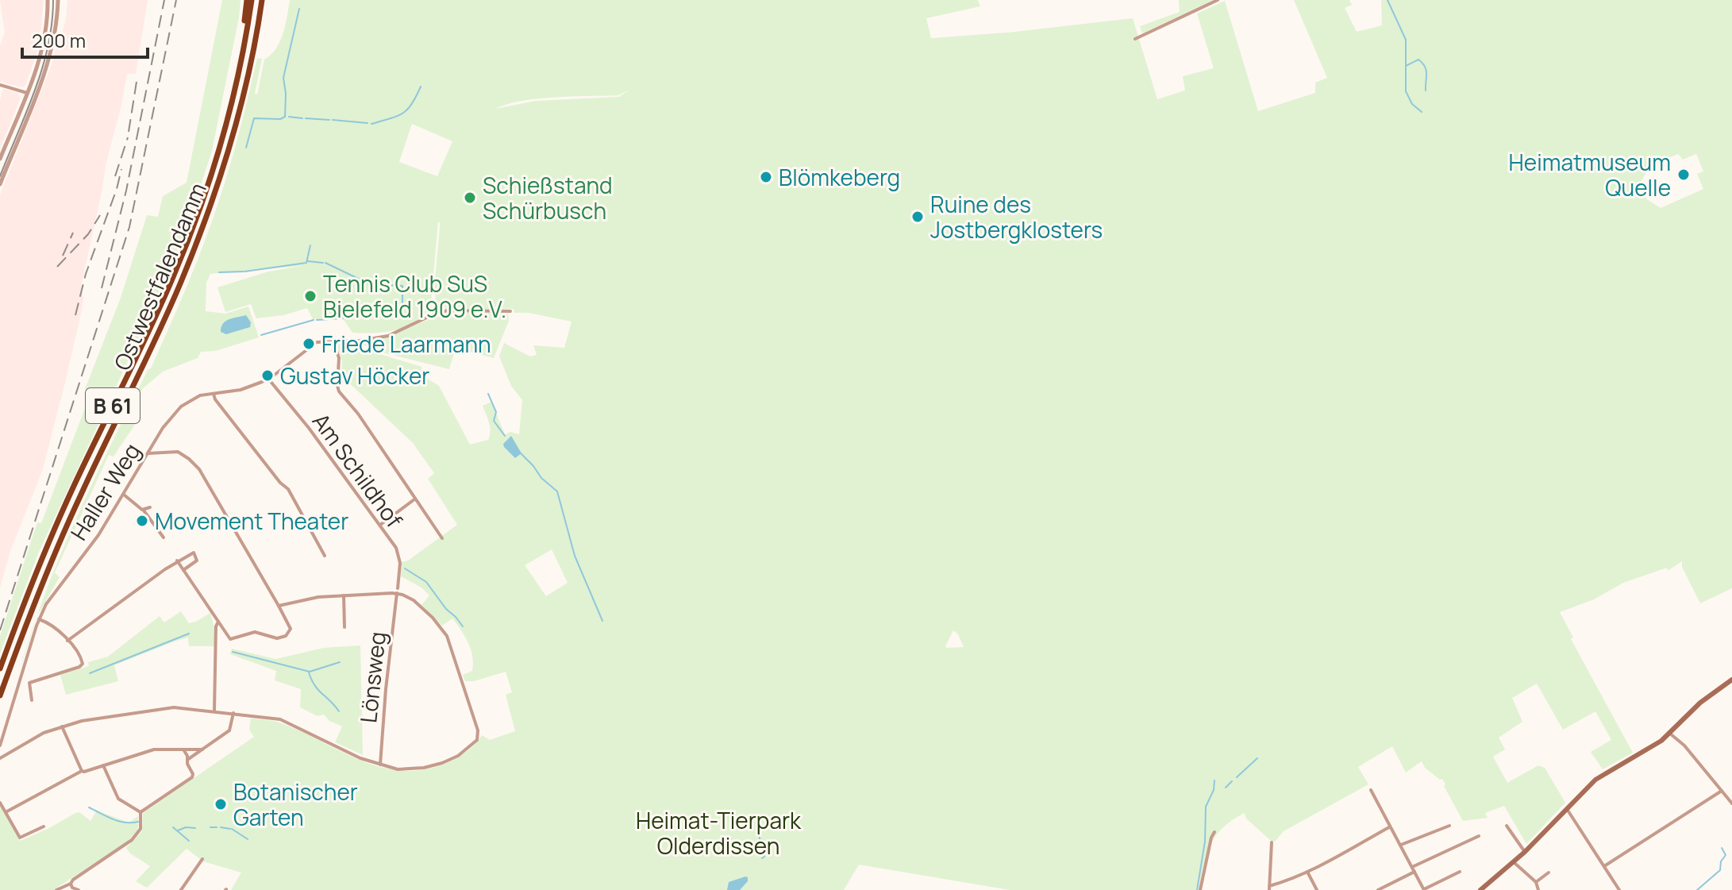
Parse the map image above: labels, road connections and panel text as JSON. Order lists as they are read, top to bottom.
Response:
{
  "streets": {
    "highway": ["Ostwestfalendamm", "B 61"],
    "street": ["Am Schildhof", "Haller Weg", "Lönsweg"]
  },
  "crossings": [
    ["Ostwestfalendamm", "B 61"],
    ["Am Schildhof", "Haller Weg"],
    ["Am Schildhof", "Lönsweg"]
  ],
  "parks": ["Heimat-Tierpark Olderdissen"],
  "places": [
    "Heimatmuseum Quelle",
    "Blömkeberg",
    "Schießstand Schürbusch",
    "Ruine des Jostbergklosters",
    "Tennis Club SuS Bielefeld 1909 e.V.",
    "Friede Laarmann",
    "Gustav Höcker",
    "Movement Theater",
    "Botanischer Garten"
  ],
  "scale_bar": "200 m"
}
